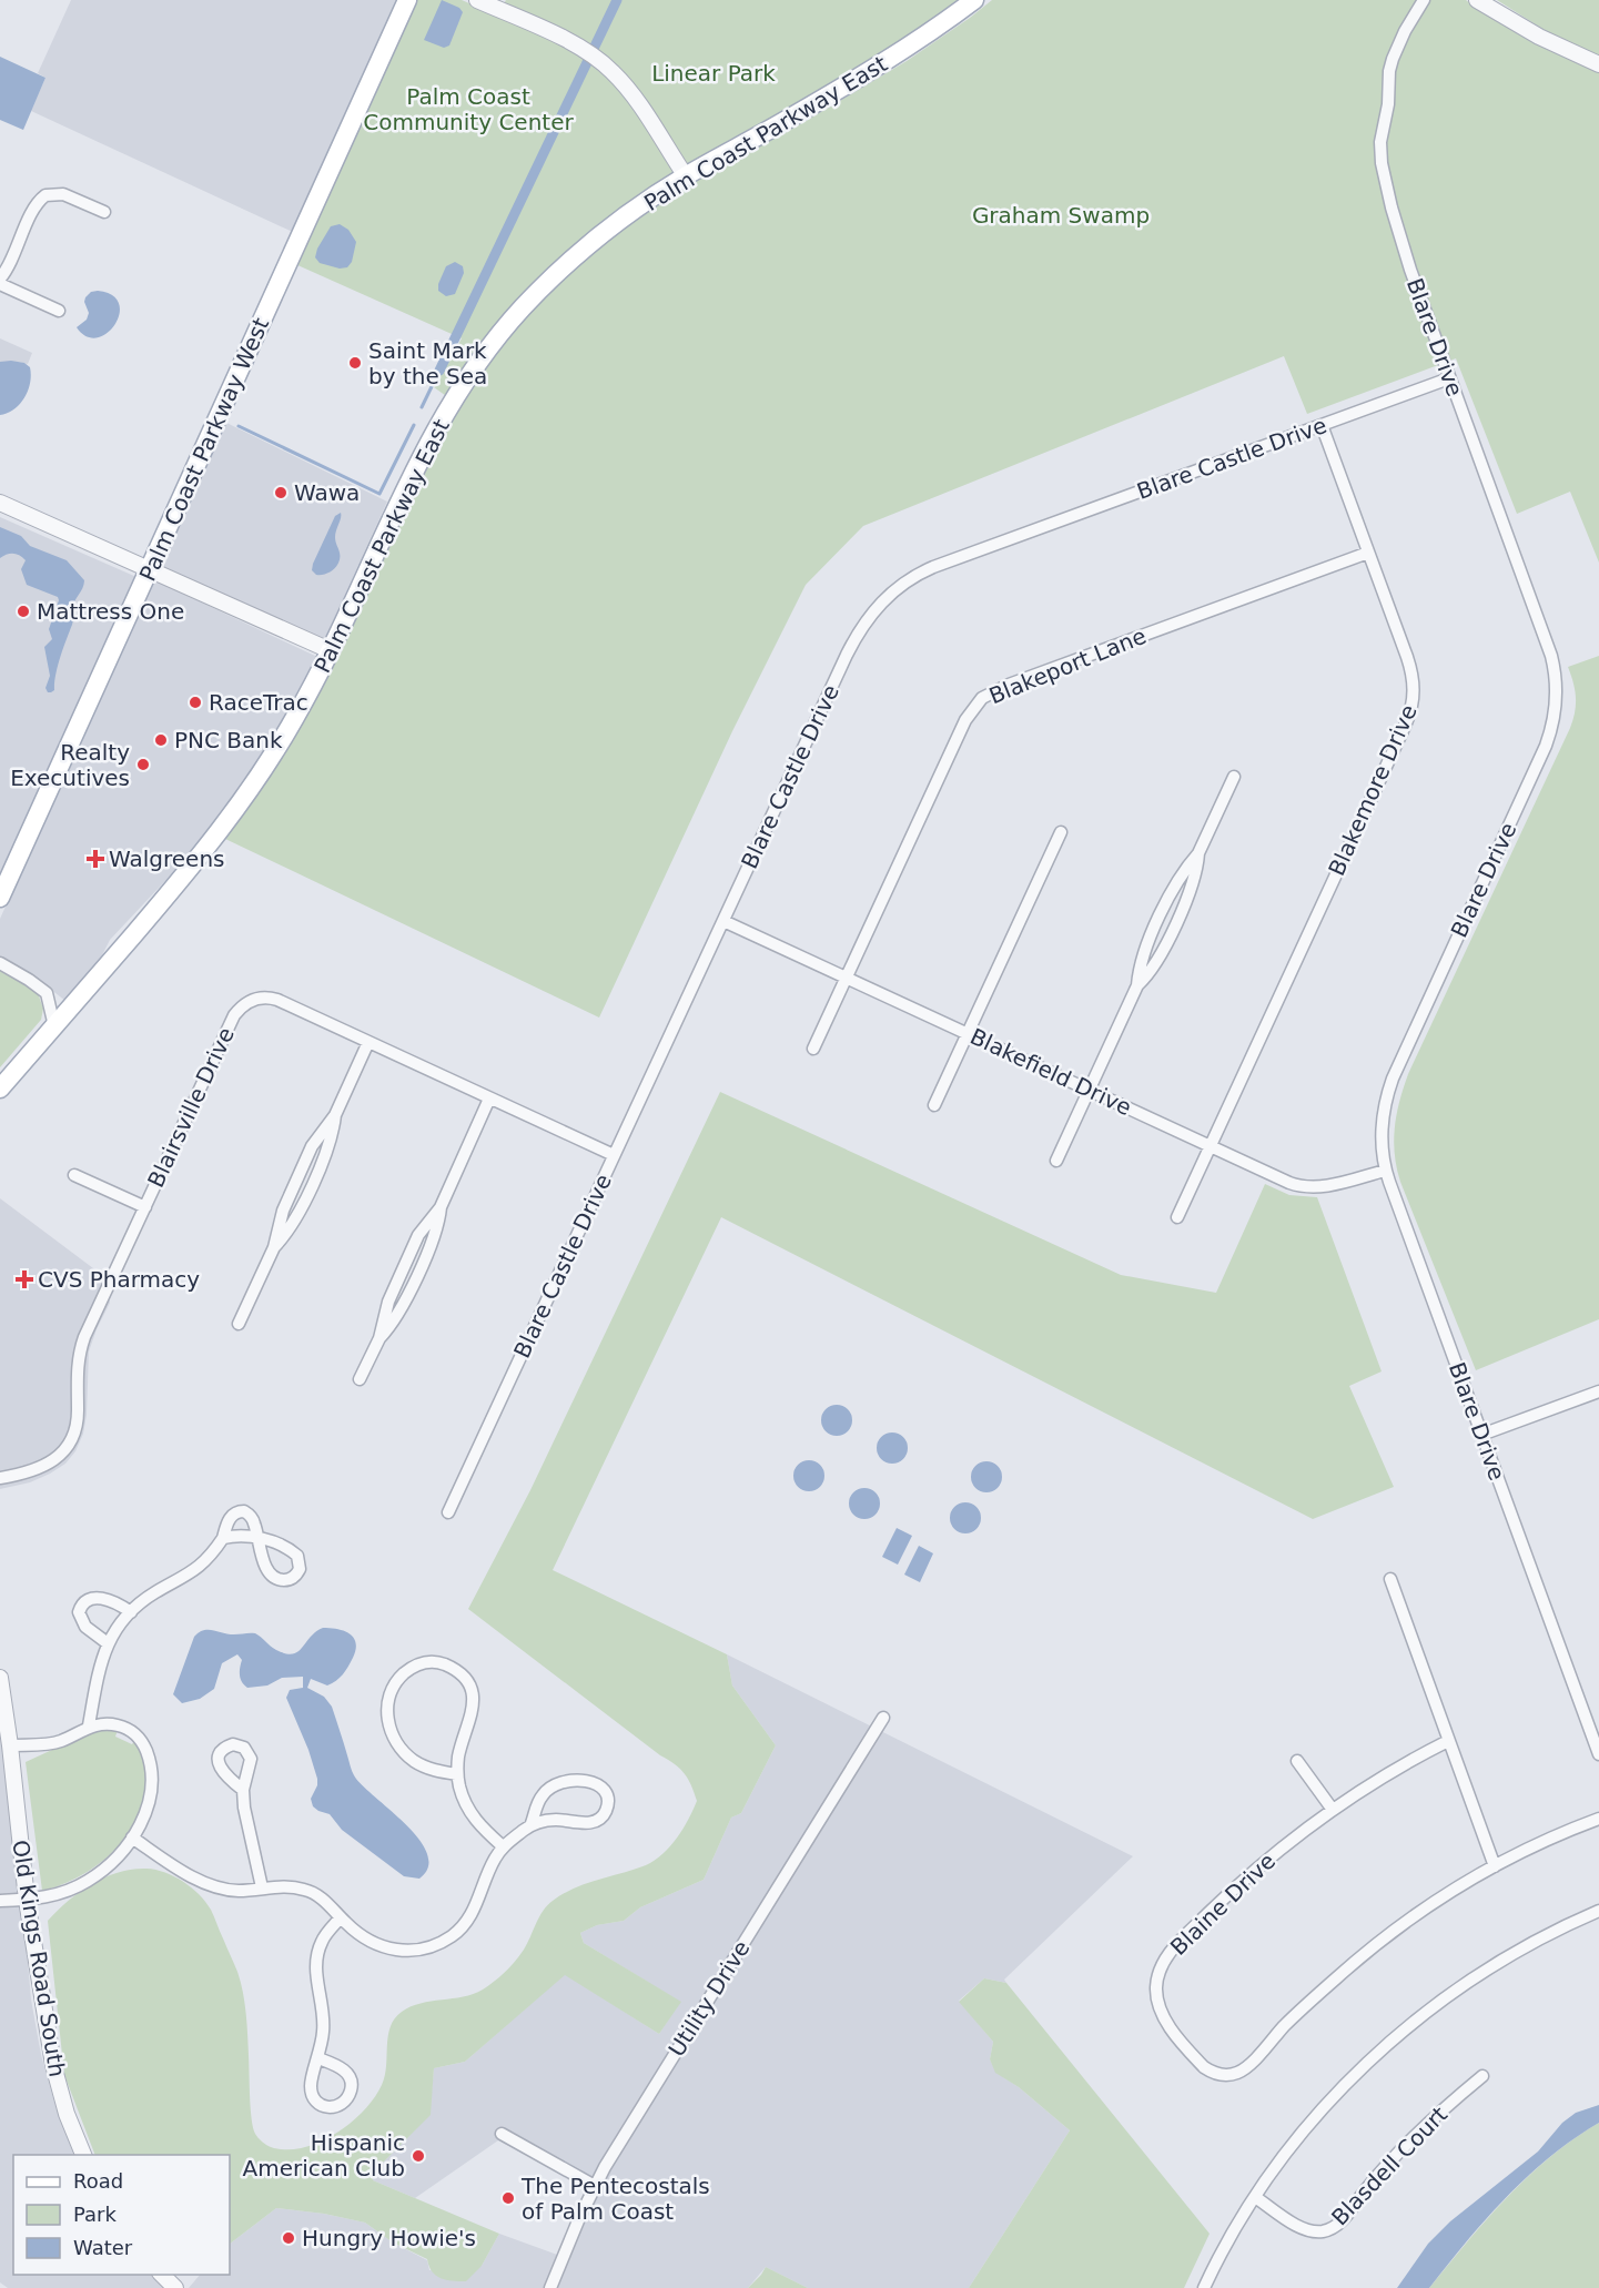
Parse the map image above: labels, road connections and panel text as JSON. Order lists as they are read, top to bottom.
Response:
{
  "streets": {
    "main road": ["Palm Coast Parkway East", "Palm Coast Parkway West"],
    "street": [
      "Blare Drive",
      "Blare Castle Drive",
      "Blakeport Lane",
      "Blakemore Drive",
      "Blakefield Drive",
      "Blairsville Drive",
      "Blaine Drive",
      "Old Kings Road South",
      "Utility Drive",
      "Blasdell Court"
    ]
  },
  "crossings": [
    ["Blare Drive", "Blare Castle Drive"],
    ["Blare Drive", "Blakefield Drive"],
    ["Blare Castle Drive", "Blakemore Drive"],
    ["Blare Castle Drive", "Blakefield Drive"],
    ["Blare Castle Drive", "Blairsville Drive"],
    ["Blakeport Lane", "Blakemore Drive"],
    ["Blakeport Lane", "Blakefield Drive"],
    ["Blakemore Drive", "Blakefield Drive"]
  ],
  "parks": ["Linear Park", "Palm Coast Community Center", "Graham Swamp"],
  "places": {
    "other": [
      "Saint Mark by the Sea",
      "Wawa",
      "Mattress One",
      "RaceTrac",
      "PNC Bank",
      "Realty Executives",
      "Hispanic American Club",
      "The Pentecostals of Palm Coast",
      "Hungry Howie's"
    ],
    "health": ["Walgreens", "CVS Pharmacy"]
  },
  "legend": ["Road", "Park", "Water"]
}
